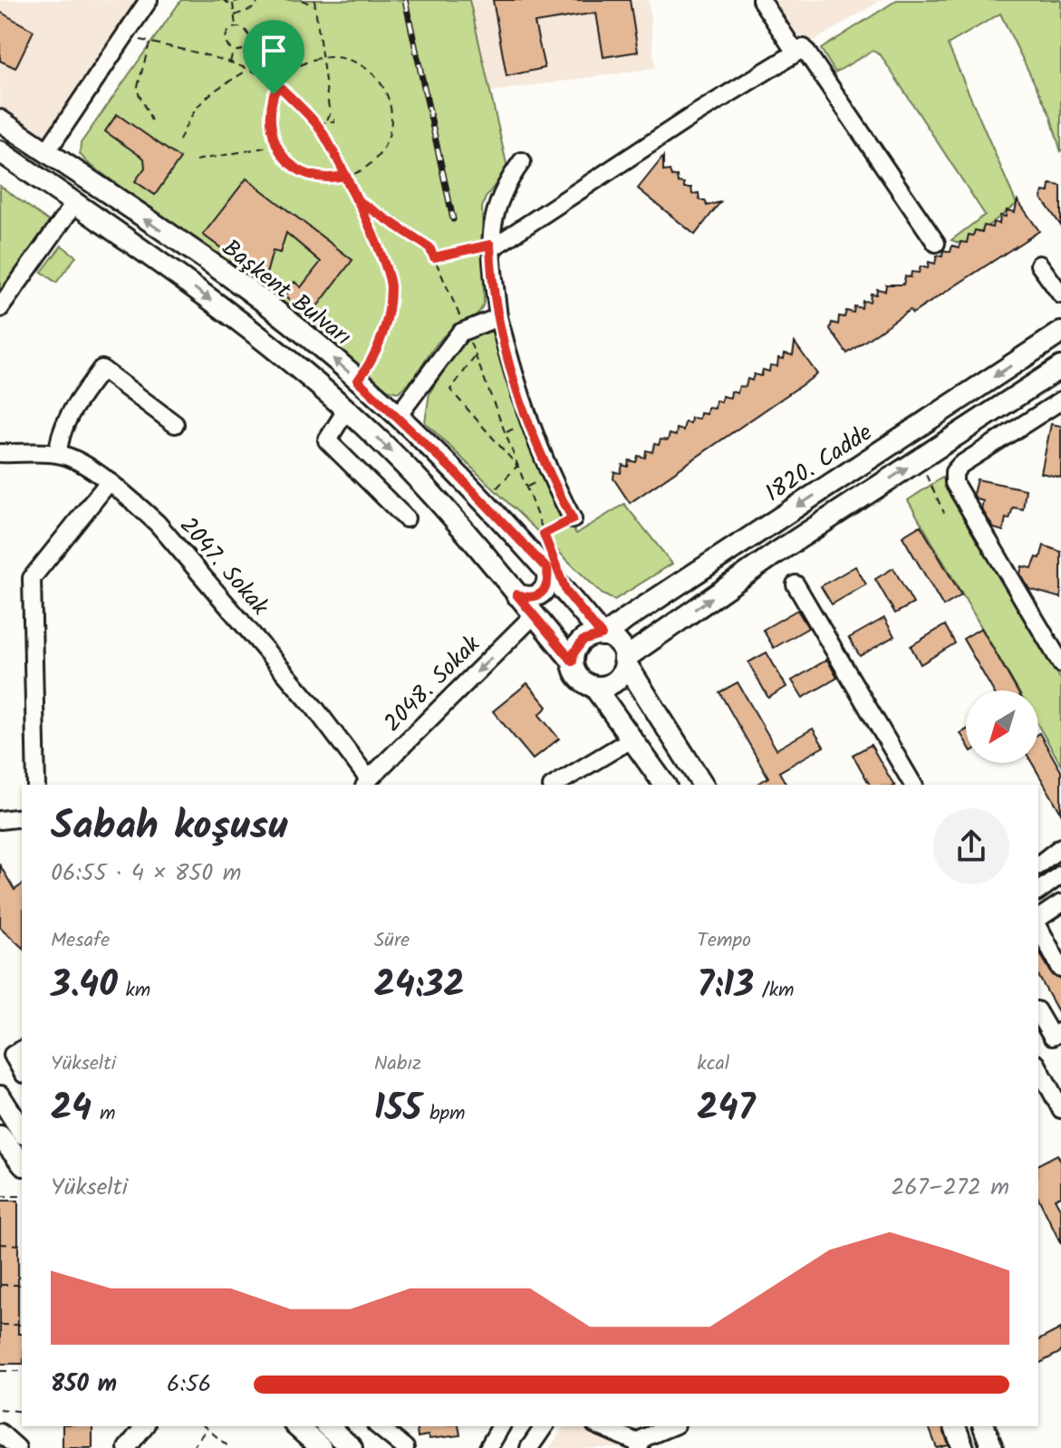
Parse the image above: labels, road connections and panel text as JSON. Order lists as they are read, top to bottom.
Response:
{
  "streets": {
    "main road": ["Başkent Bulvarı", "1820. Cadde"],
    "street": ["2047. Sokak", "2048. Sokak"]
  },
  "crossings": [
    ["Başkent Bulvarı", "1820. Cadde"],
    ["2047. Sokak", "2048. Sokak"]
  ],
  "one_way": ["2048. Sokak"],
  "north": "bottom left",
  "page": {
    "heading": ["Sabah koşusu", "06:55 · 4 × 850 m"],
    "stats": [
      ["Mesafe", "3.40 km"],
      ["Süre", "24:32"],
      ["Tempo", "7:13 /km"],
      ["Yükselti", "24 m"],
      ["Nabız", "155 bpm"],
      ["kcal", "247"]
    ],
    "chart": ["Yükselti", "267–272 m"],
    "list": [
      {
        "name": "850 m",
        "note": "6:56"
      }
    ]
  }
}
